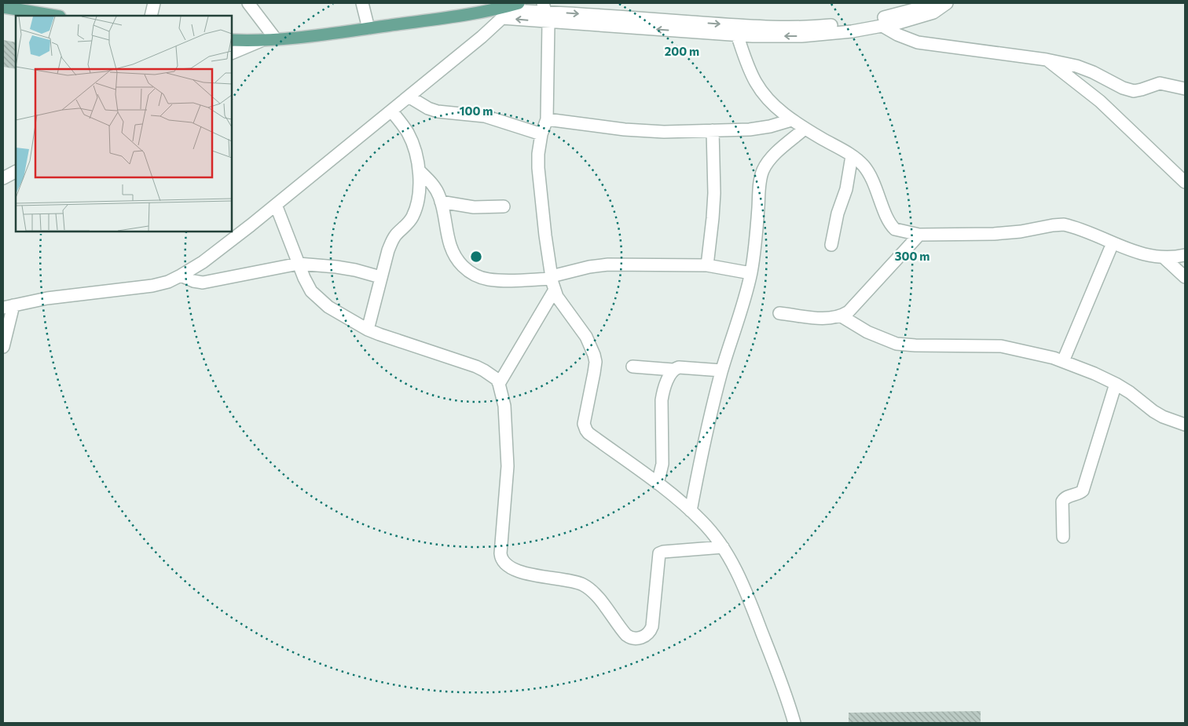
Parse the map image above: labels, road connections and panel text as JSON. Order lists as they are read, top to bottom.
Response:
{
  "rings": ["200 m", "100 m", "300 m"]
}
